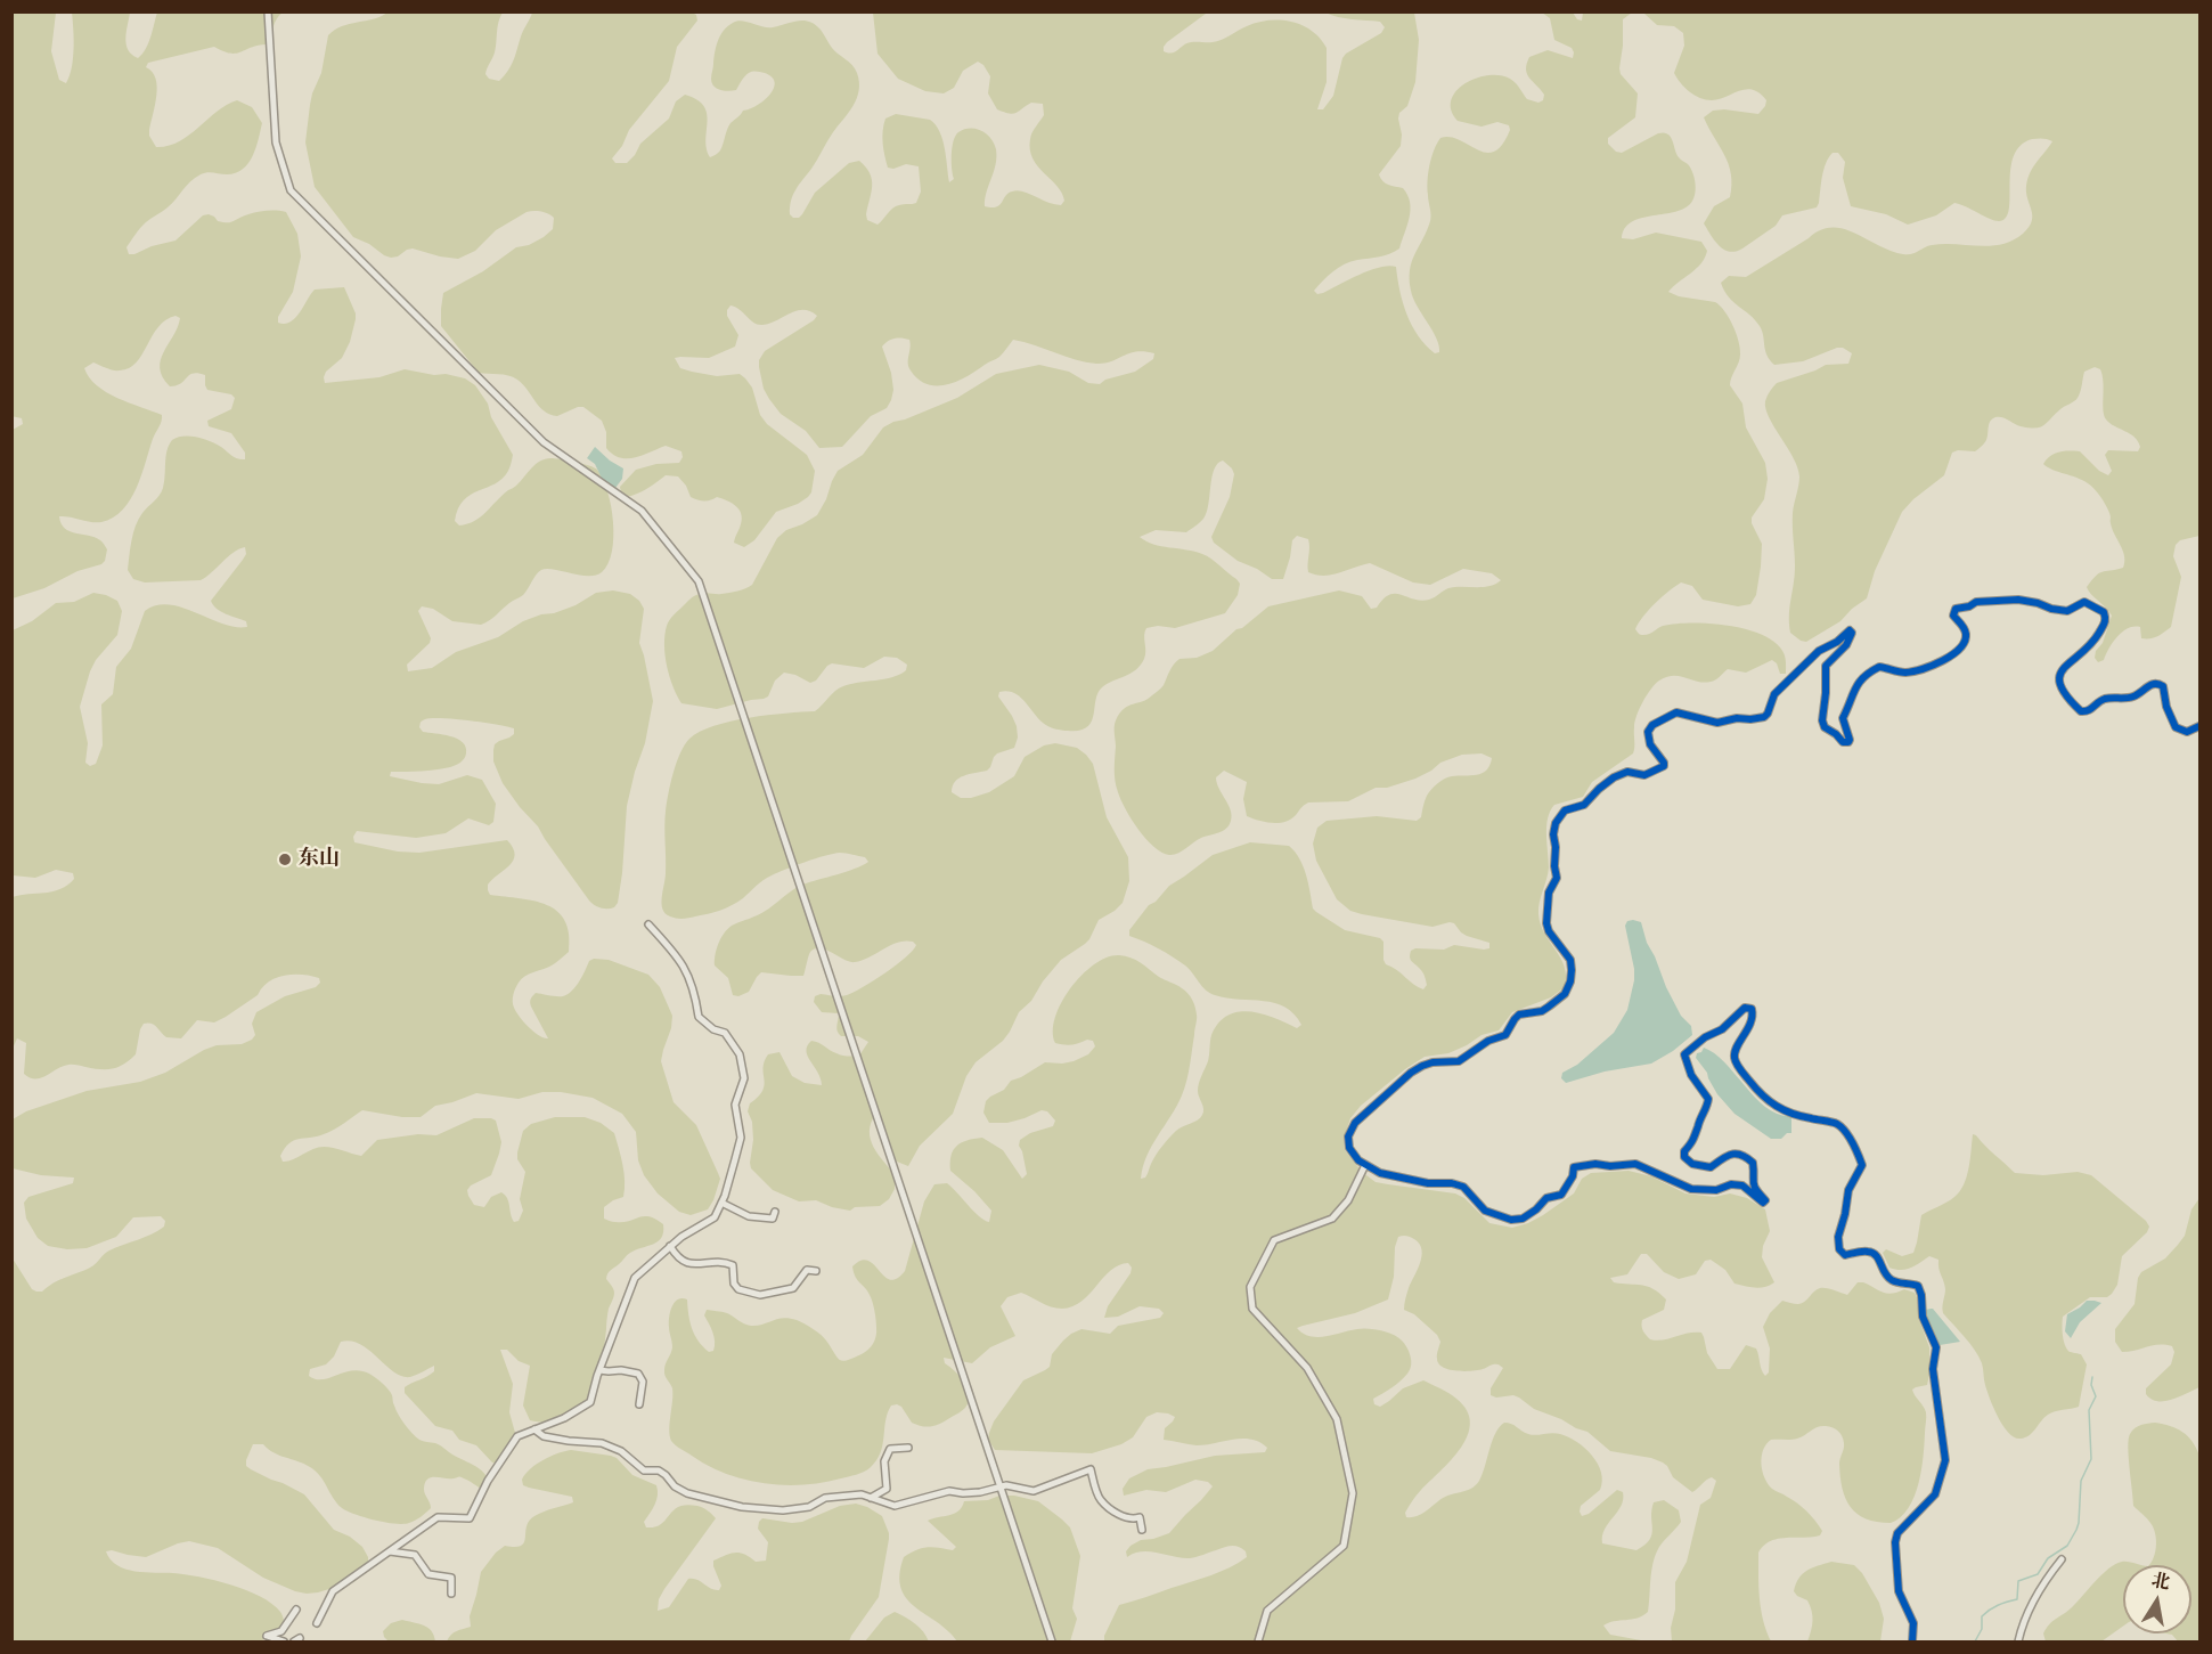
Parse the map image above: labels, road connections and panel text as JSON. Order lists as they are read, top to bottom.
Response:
{
  "places": ["东山"],
  "north": "top"
}
